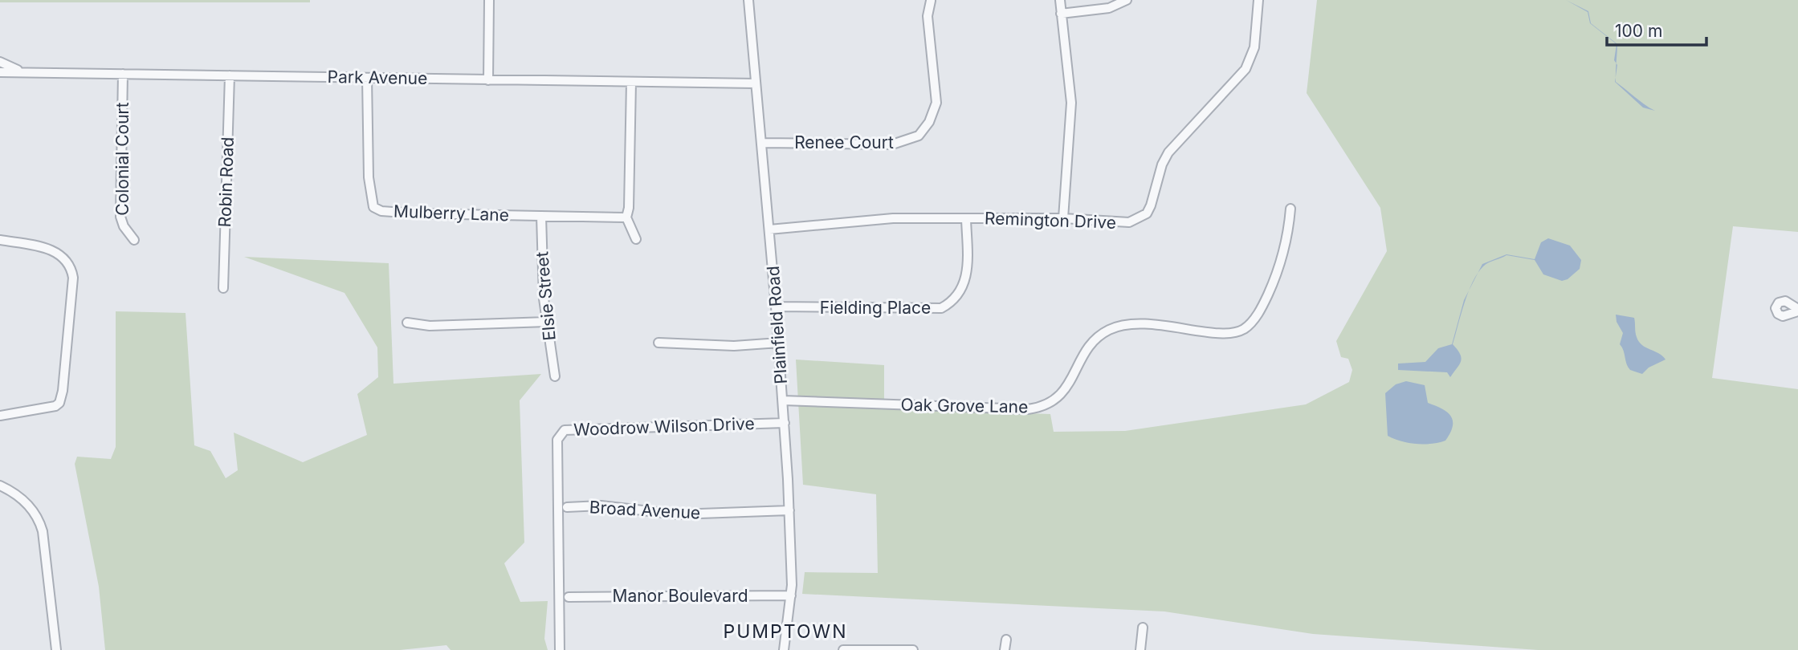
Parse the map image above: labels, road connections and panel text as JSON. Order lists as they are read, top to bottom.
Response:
{
  "streets": {
    "street": [
      "Park Avenue",
      "Renee Court",
      "Colonial Court",
      "Robin Road",
      "Mulberry Lane",
      "Remington Drive",
      "Elsie Street",
      "Fielding Place",
      "Plainfield Road",
      "Oak Grove Lane",
      "Woodrow Wilson Drive",
      "Broad Avenue",
      "Manor Boulevard"
    ]
  },
  "crossings": [
    ["Park Avenue", "Colonial Court"],
    ["Park Avenue", "Robin Road"],
    ["Park Avenue", "Mulberry Lane"],
    ["Park Avenue", "Plainfield Road"],
    ["Renee Court", "Plainfield Road"],
    ["Mulberry Lane", "Elsie Street"],
    ["Remington Drive", "Fielding Place"],
    ["Remington Drive", "Plainfield Road"],
    ["Fielding Place", "Plainfield Road"],
    ["Plainfield Road", "Oak Grove Lane"],
    ["Plainfield Road", "Woodrow Wilson Drive"],
    ["Plainfield Road", "Broad Avenue"],
    ["Plainfield Road", "Manor Boulevard"]
  ],
  "districts": ["PUMPTOWN"],
  "scale_bar": "100 m"
}
